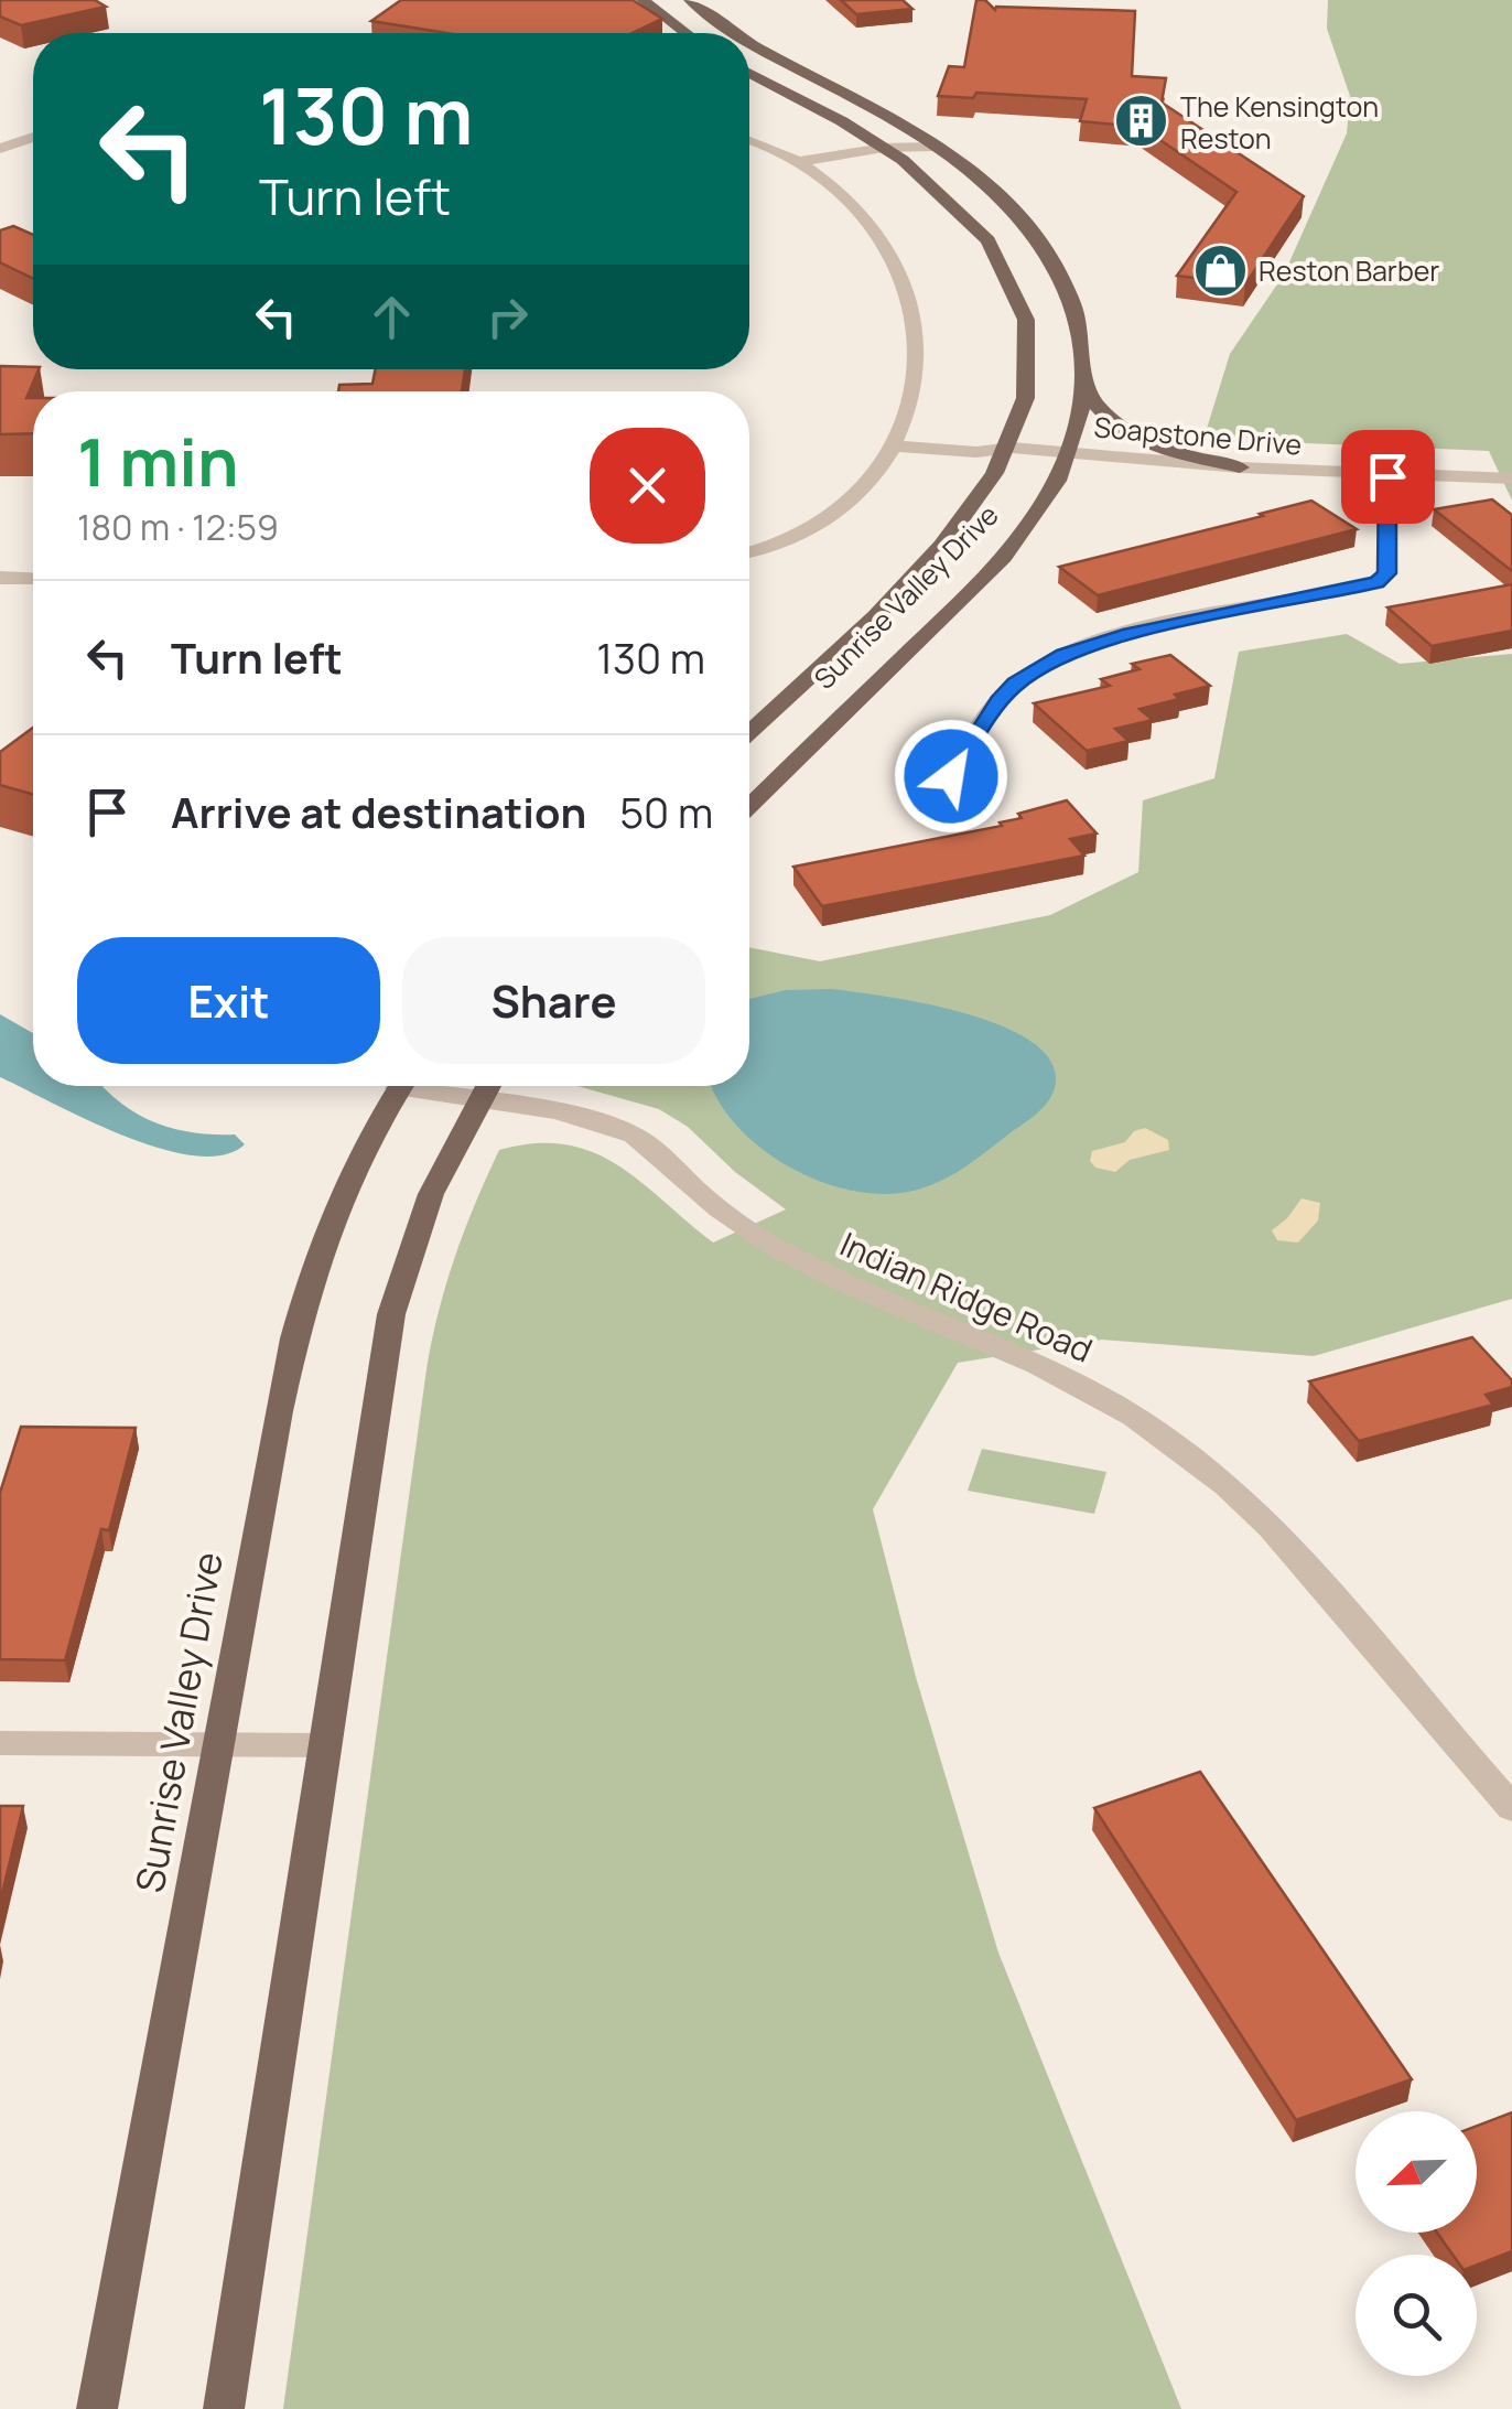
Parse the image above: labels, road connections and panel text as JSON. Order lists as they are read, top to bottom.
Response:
{
  "streets": {
    "main road": ["Sunrise Valley Drive"],
    "street": ["Soapstone Drive", "Indian Ridge Road"]
  },
  "crossings": [
    ["Soapstone Drive", "Sunrise Valley Drive"]
  ],
  "places": {
    "building": ["The Kensington Reston"],
    "shop": ["Reston Barber"]
  },
  "north": "bottom left",
  "page": {
    "turn": ["130 m", "Turn left"],
    "heading": ["1 min", "180 m · 12:59"],
    "list": [
      {
        "name": "Turn left",
        "value": "130 m"
      },
      {
        "name": "Arrive at destination",
        "value": "50 m"
      }
    ],
    "buttons": ["Exit", "Share"]
  }
}
